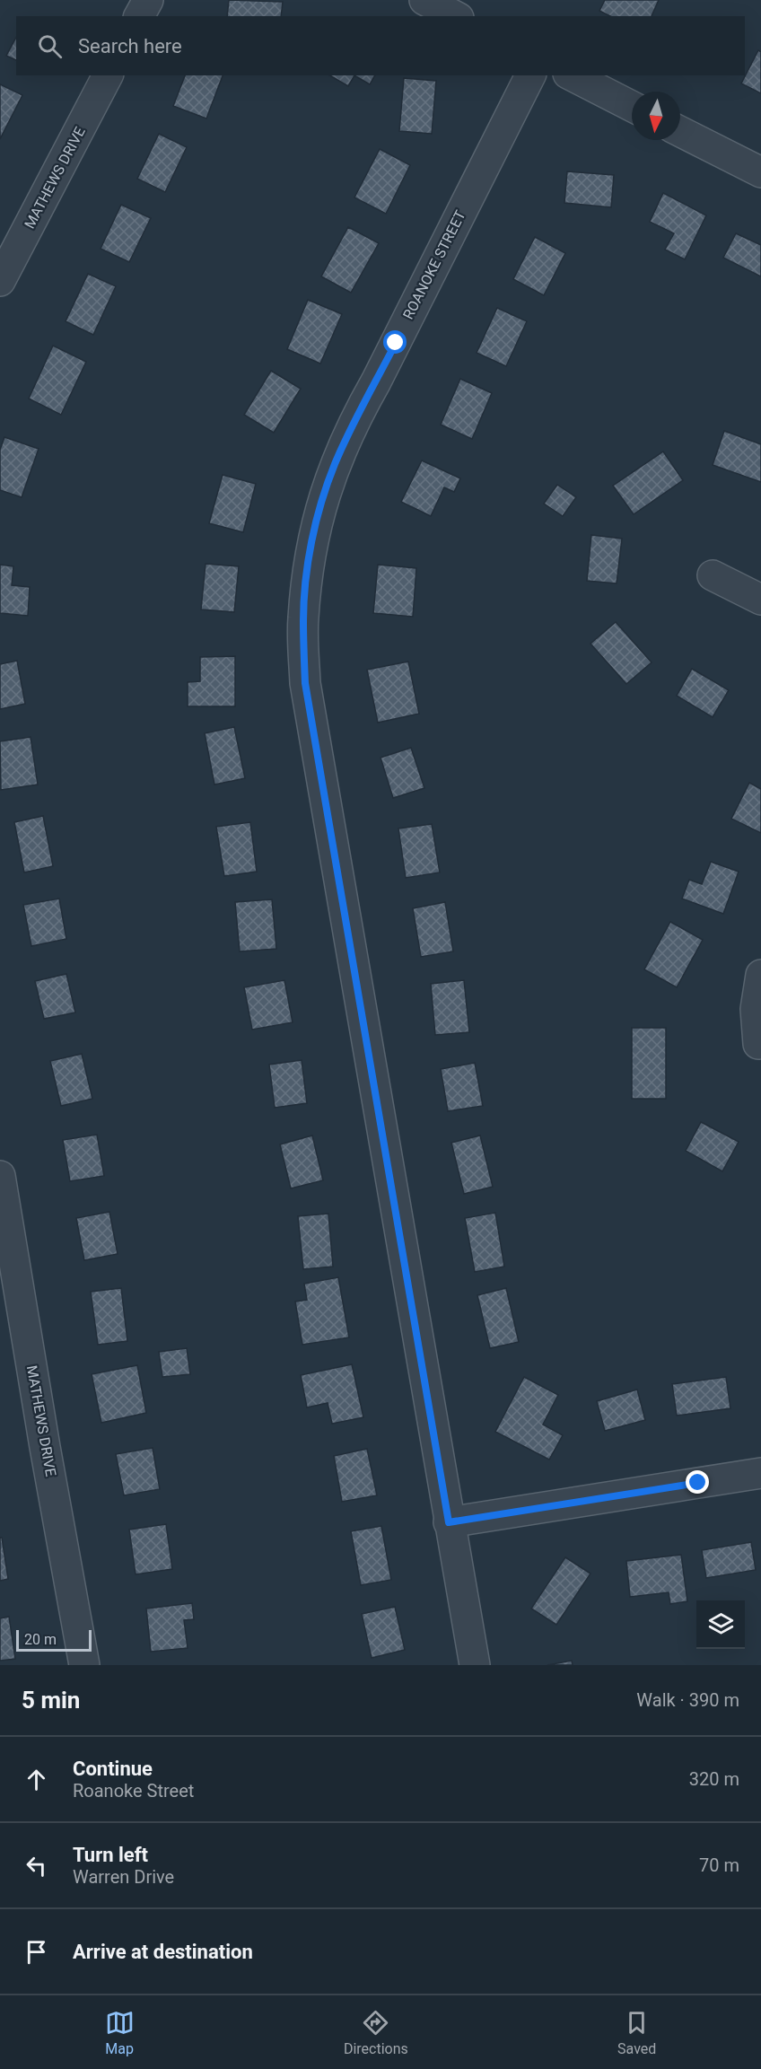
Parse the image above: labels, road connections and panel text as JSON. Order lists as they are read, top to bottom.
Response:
{
  "streets": {
    "street": ["MATHEWS DRIVE", "ROANOKE STREET"]
  },
  "scale_bar": "20 m",
  "north": "bottom",
  "page": {
    "search": "Search here",
    "scale": "20 m",
    "heading": ["5 min", "Walk · 390 m"],
    "list": [
      ["Continue", "Roanoke Street", "320 m"],
      ["Turn left", "Warren Drive", "70 m"],
      "Arrive at destination"
    ],
    "nav": ["Map", "Directions", "Saved"]
  }
}
